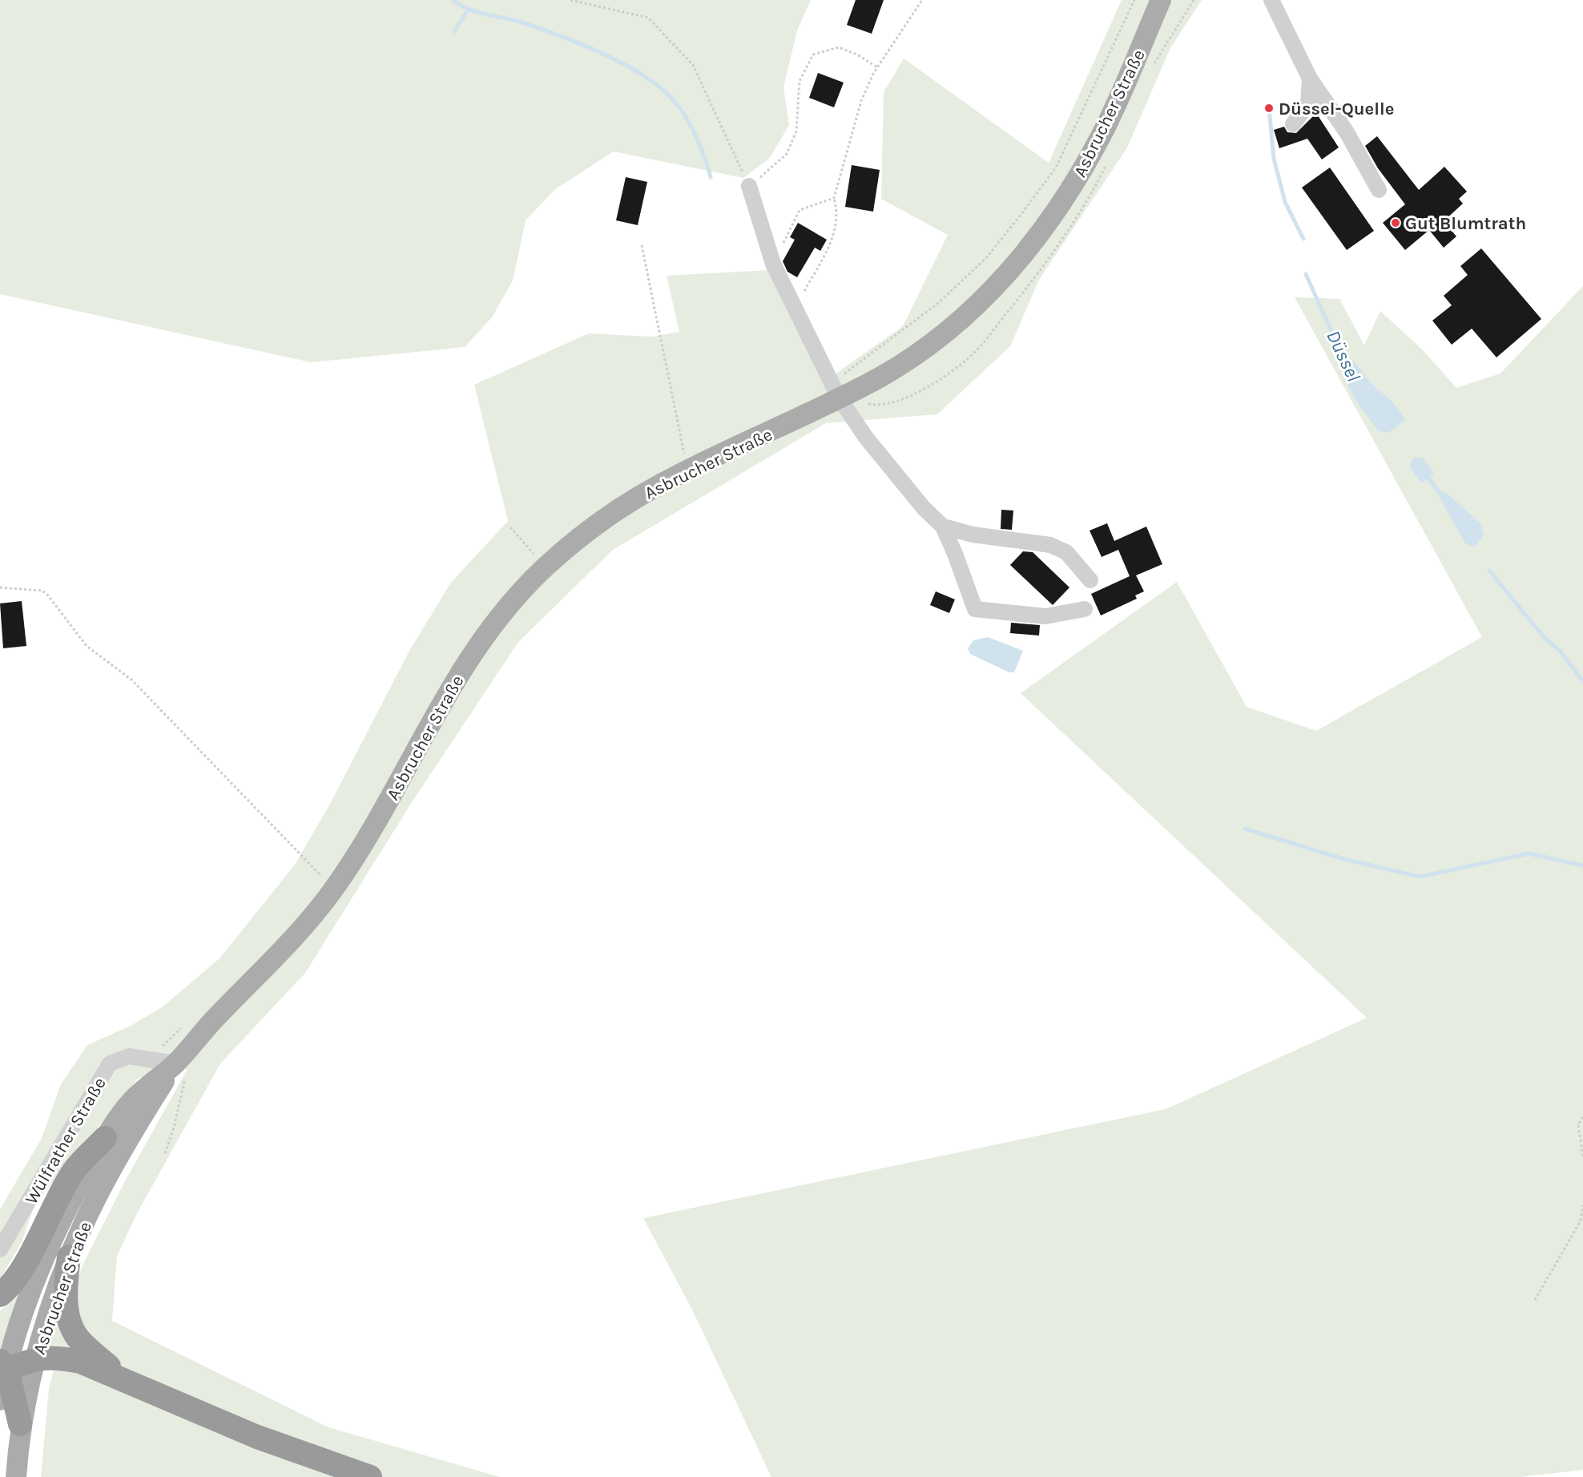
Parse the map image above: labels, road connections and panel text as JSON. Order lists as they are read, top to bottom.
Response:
{
  "streets": {
    "main road": ["Asbrucher Straße"],
    "street": ["Wülfrather Straße"]
  },
  "crossings": [
    ["Asbrucher Straße", "Wülfrather Straße"]
  ],
  "water": ["Düssel"],
  "places": ["Düssel-Quelle", "Gut Blumtrath"]
}
